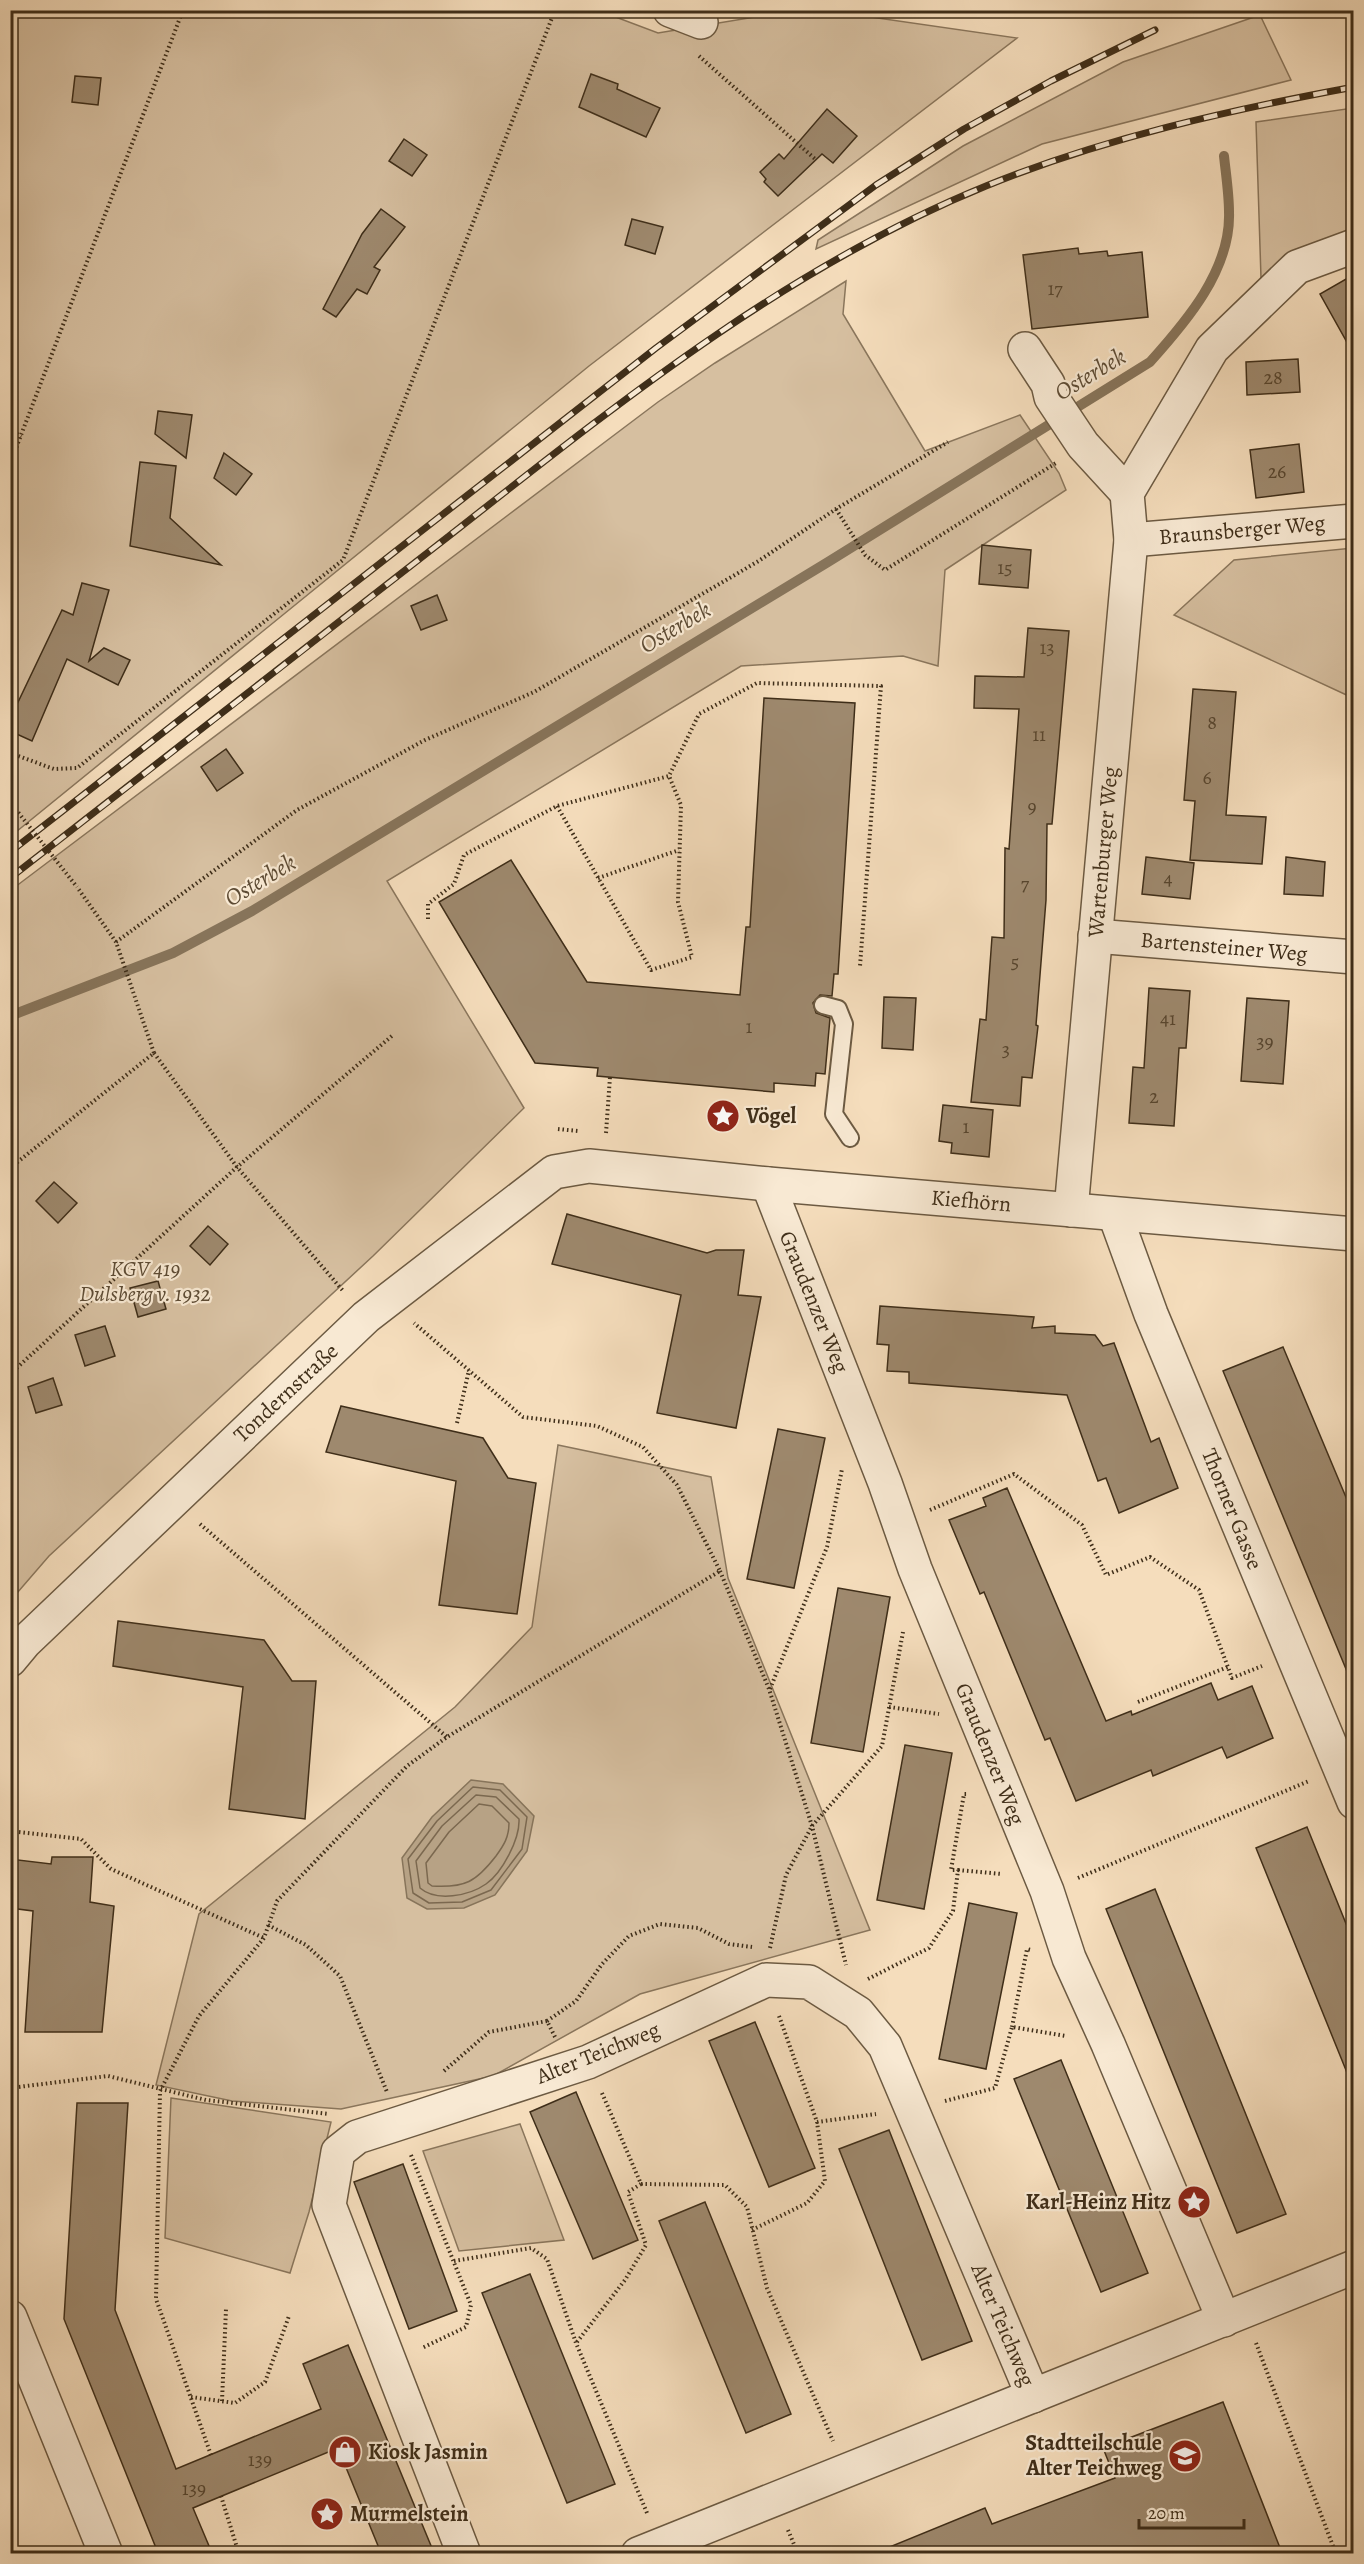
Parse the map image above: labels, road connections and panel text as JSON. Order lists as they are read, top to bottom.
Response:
{
  "streets": {
    "street": [
      "Braunsberger Weg",
      "Wartenburger Weg",
      "Bartensteiner Weg",
      "Kiefhörn",
      "Graudenzer Weg",
      "Tondernstraße",
      "Thorner Gasse",
      "Alter Teichweg"
    ]
  },
  "crossings": [
    ["Braunsberger Weg", "Wartenburger Weg"],
    ["Wartenburger Weg", "Bartensteiner Weg"],
    ["Wartenburger Weg", "Kiefhörn"],
    ["Kiefhörn", "Graudenzer Weg"],
    ["Kiefhörn", "Tondernstraße"],
    ["Kiefhörn", "Thorner Gasse"],
    ["Graudenzer Weg", "Alter Teichweg"]
  ],
  "water": ["Osterbek"],
  "parks": ["KGV 419 Dulsberg v. 1932"],
  "places": {
    "place": ["Vögel", "Karl-Heinz Hitz", "Murmelstein"],
    "shop": ["Kiosk Jasmin"],
    "school or university": ["Stadtteilschule Alter Teichweg"]
  },
  "house_numbers": [
    "17",
    "28",
    "26",
    "15",
    "13",
    "8",
    "11",
    "6",
    "9",
    "4",
    "7",
    "5",
    "41",
    "1",
    "39",
    "3",
    "2",
    "1",
    "139",
    "139"
  ],
  "scale_bar": "20 m"
}
